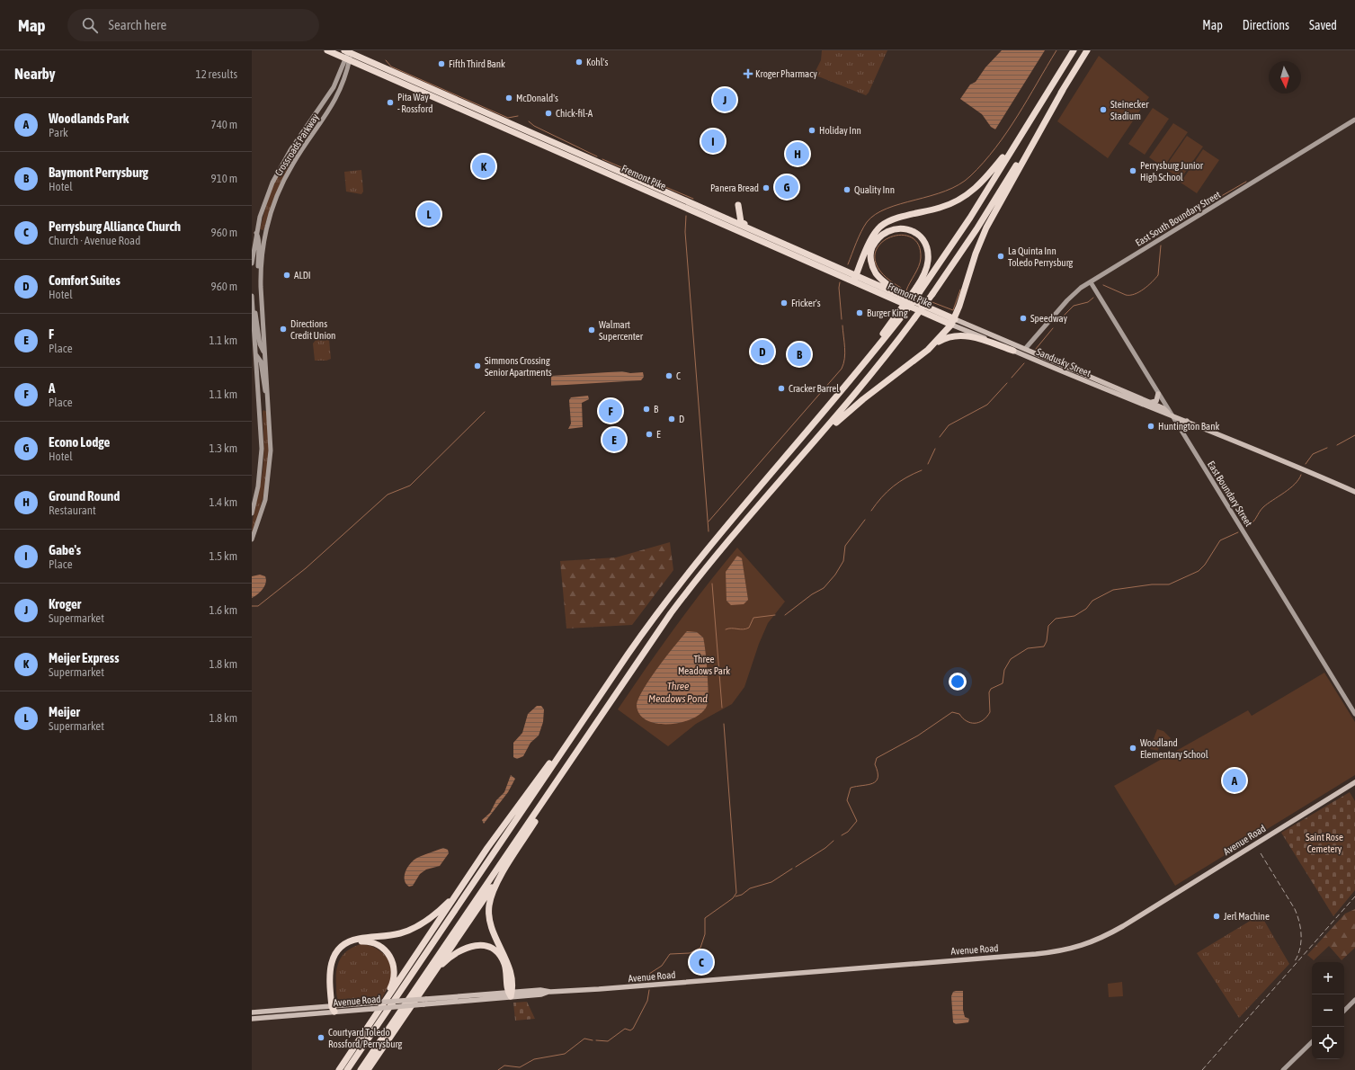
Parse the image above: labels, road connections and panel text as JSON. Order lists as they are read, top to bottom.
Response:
{
  "streets": {
    "highway": ["Fremont Pike"],
    "main road": ["Sandusky Street", "Avenue Road"],
    "street": ["Crossroads Parkway", "East South Boundary Street", "East Boundary Street"]
  },
  "crossings": [
    ["Crossroads Parkway", "Fremont Pike"],
    ["Fremont Pike", "Sandusky Street"],
    ["East South Boundary Street", "Sandusky Street"],
    ["East South Boundary Street", "East Boundary Street"],
    ["Sandusky Street", "East Boundary Street"]
  ],
  "water": ["Three Meadows Pond"],
  "parks": ["Three Meadows Park", "Saint Rose Cemetery"],
  "places": {
    "other": [
      "Kohl's",
      "Fifth Third Bank",
      "McDonald's",
      "Pita Way - Rossford",
      "Steinecker Stadium",
      "Chick-fil-A",
      "Holiday Inn",
      "Perrysburg Junior High School",
      "Panera Bread",
      "Quality Inn",
      "La Quinta Inn Toledo Perrysburg",
      "ALDI",
      "Fricker's",
      "Burger King",
      "Speedway",
      "Directions Credit Union",
      "Walmart Supercenter",
      "Simmons Crossing Senior Apartments",
      "C",
      "Cracker Barrel",
      "B",
      "D",
      "Huntington Bank",
      "E",
      "Woodland Elementary School",
      "Jerl Machine",
      "Courtyard Toledo Rossford/Perrysburg"
    ],
    "health": ["Kroger Pharmacy"]
  },
  "north": "bottom",
  "page": {
    "header": "Map",
    "search": "Search here",
    "nav": ["Map", "Directions", "Saved"],
    "heading": ["Nearby", "12 results"],
    "pins": [
      "J",
      "I",
      "H",
      "K",
      "G",
      "L",
      "D",
      "B",
      "F",
      "E",
      "A",
      "C"
    ],
    "list": [
      {
        "mark": "A",
        "name": "Woodlands Park",
        "note": "Park",
        "value": "740 m"
      },
      {
        "mark": "B",
        "name": "Baymont Perrysburg",
        "note": "Hotel",
        "value": "910 m"
      },
      {
        "mark": "C",
        "name": "Perrysburg Alliance Church",
        "note": "Church · Avenue Road",
        "value": "960 m"
      },
      {
        "mark": "D",
        "name": "Comfort Suites",
        "note": "Hotel",
        "value": "960 m"
      },
      {
        "mark": "E",
        "name": "F",
        "note": "Place",
        "value": "1.1 km"
      },
      {
        "mark": "F",
        "name": "A",
        "note": "Place",
        "value": "1.1 km"
      },
      {
        "mark": "G",
        "name": "Econo Lodge",
        "note": "Hotel",
        "value": "1.3 km"
      },
      {
        "mark": "H",
        "name": "Ground Round",
        "note": "Restaurant",
        "value": "1.4 km"
      },
      {
        "mark": "I",
        "name": "Gabe's",
        "note": "Place",
        "value": "1.5 km"
      },
      {
        "mark": "J",
        "name": "Kroger",
        "note": "Supermarket",
        "value": "1.6 km"
      },
      {
        "mark": "K",
        "name": "Meijer Express",
        "note": "Supermarket",
        "value": "1.8 km"
      },
      {
        "mark": "L",
        "name": "Meijer",
        "note": "Supermarket",
        "value": "1.8 km"
      }
    ],
    "map_buttons": ["+", "−"]
  }
}
